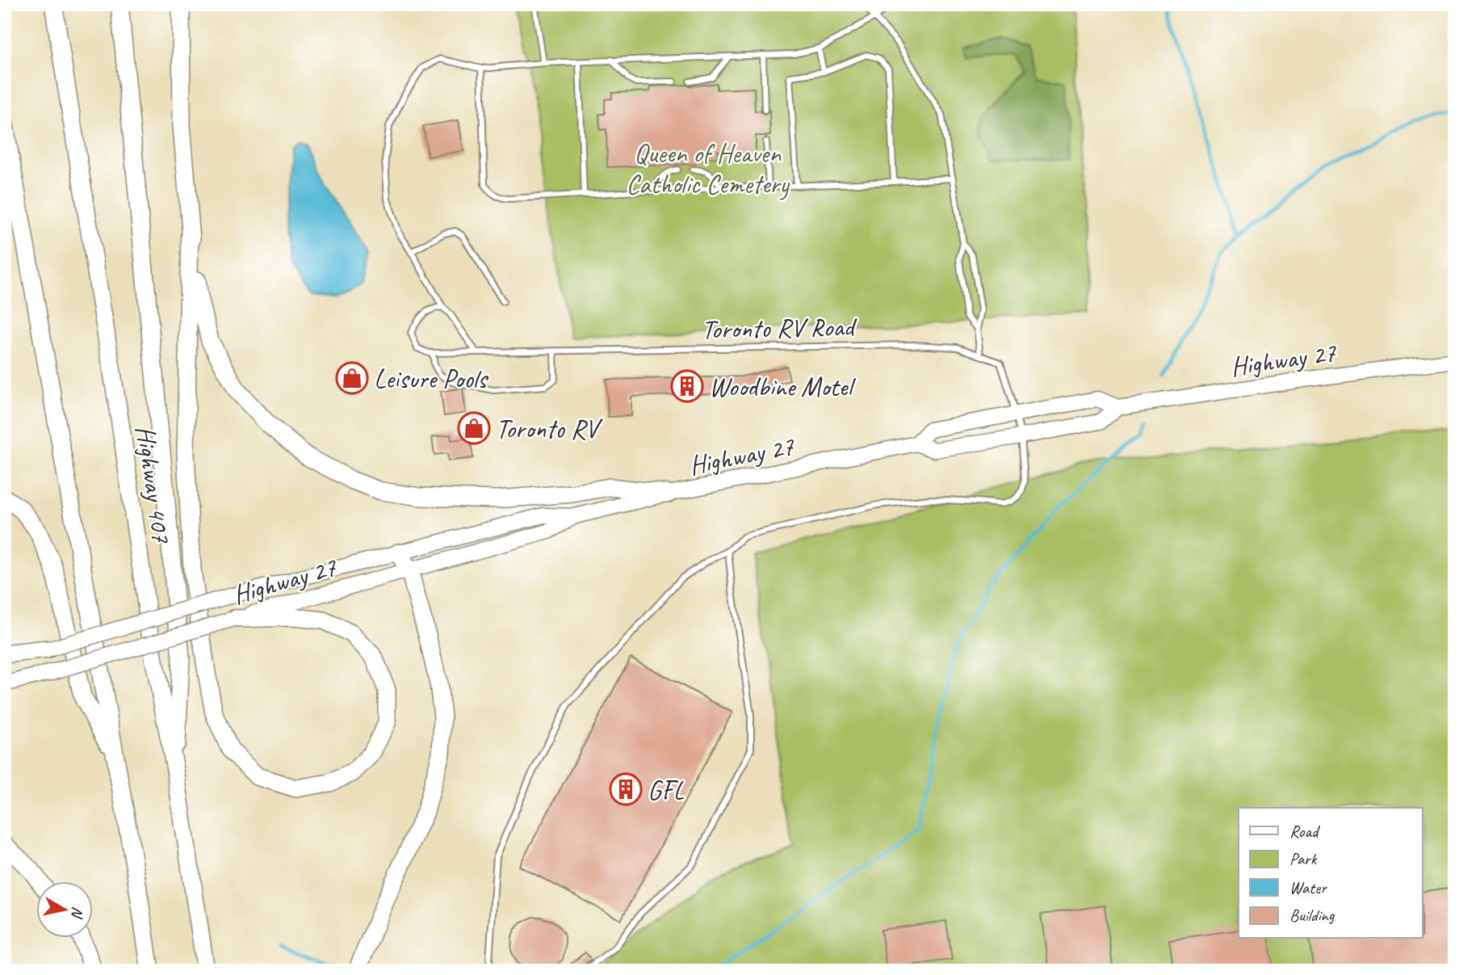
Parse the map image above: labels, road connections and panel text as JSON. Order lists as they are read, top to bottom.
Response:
{
  "streets": {
    "highway": ["Highway 407"],
    "main road": ["Highway 27"],
    "lane": ["Toronto RV Road"]
  },
  "crossings": [
    ["Toronto RV Road", "Highway 27"]
  ],
  "parks": ["Queen of Heaven Catholic Cemetery"],
  "places": {
    "shop": ["Leisure Pools", "Toronto RV"],
    "building": ["Woodbine Motel", "GFL"]
  },
  "legend": [
    "Road",
    "Park",
    "Water",
    "Building"
  ],
  "north": "right"
}
